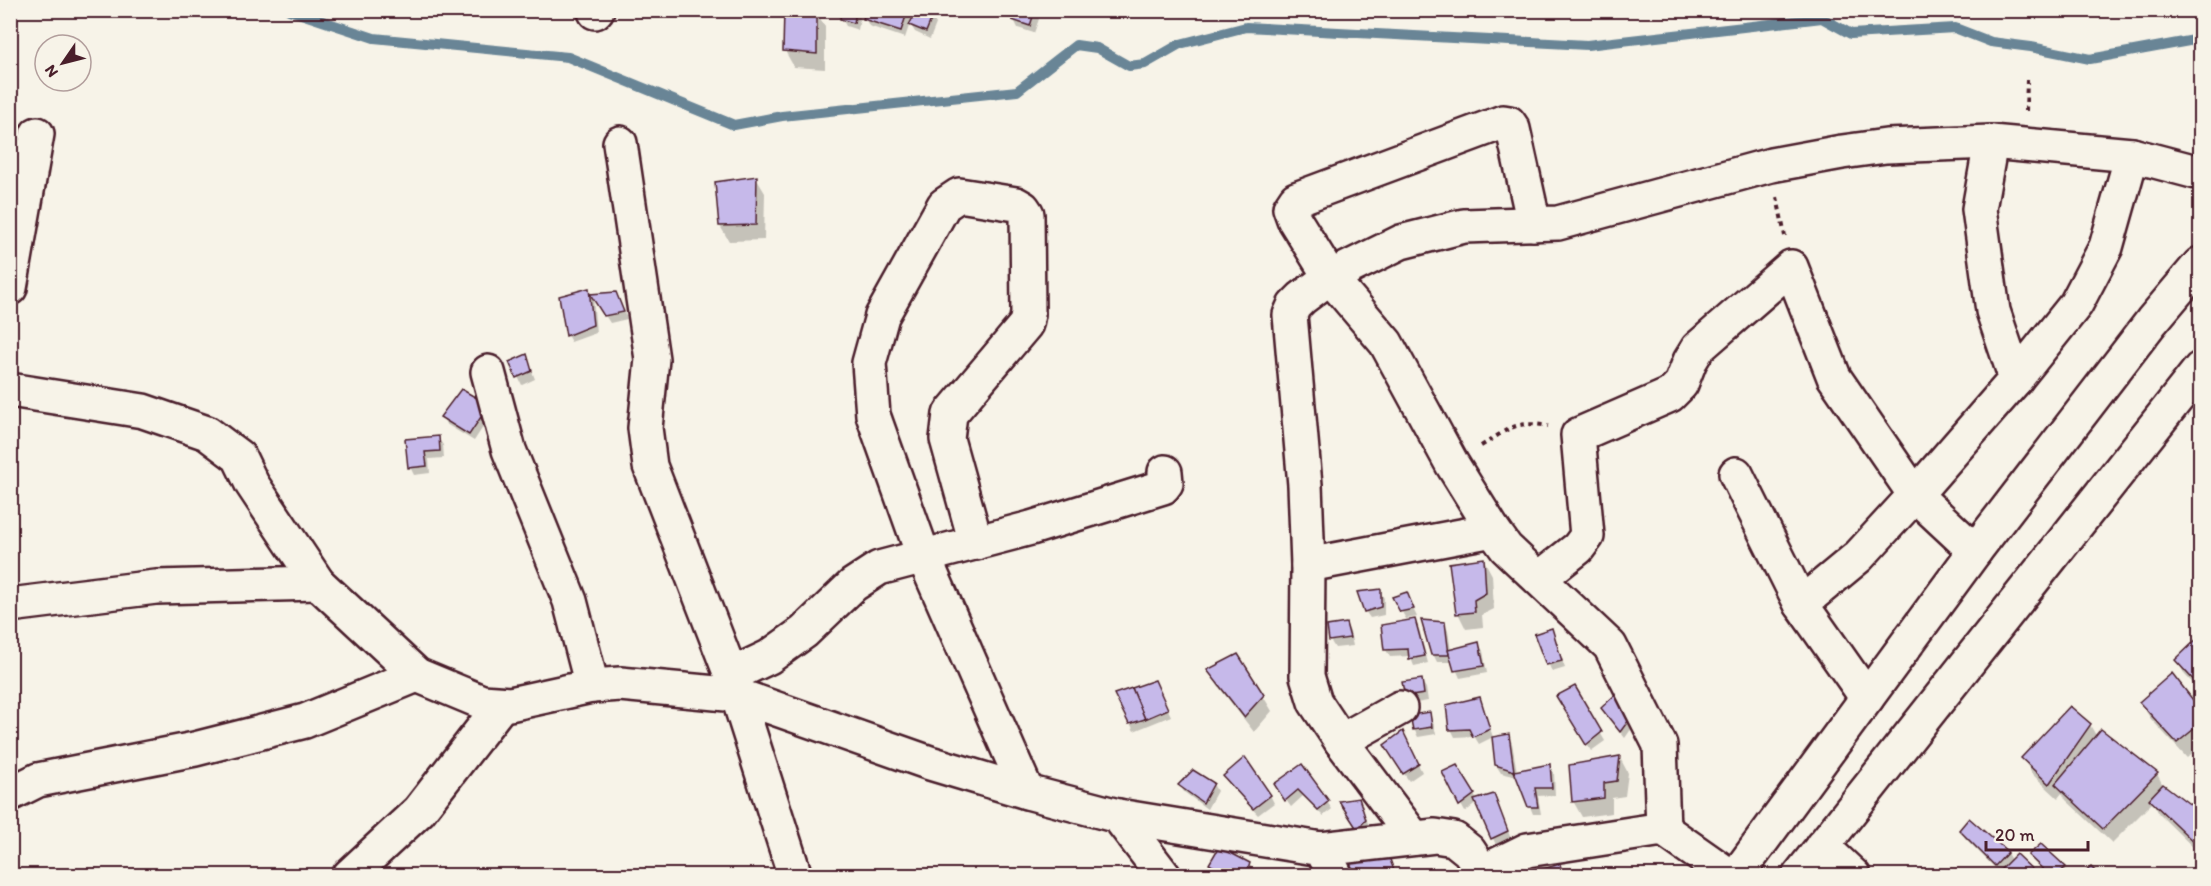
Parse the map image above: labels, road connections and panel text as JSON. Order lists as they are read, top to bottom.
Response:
{
  "scale_bar": "20 m",
  "north": "bottom left"
}
